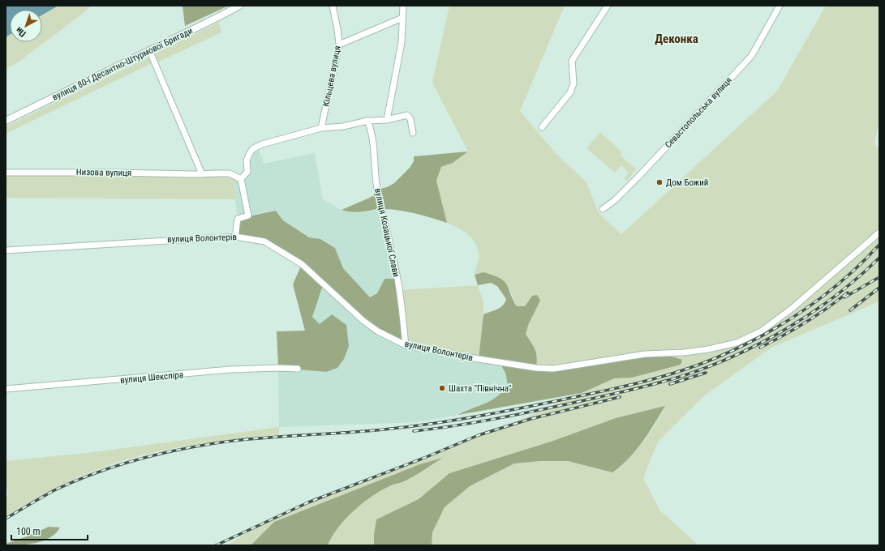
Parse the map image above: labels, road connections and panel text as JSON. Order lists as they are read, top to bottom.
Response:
{
  "streets": {
    "street": [
      "вулиця 80-ї Десантно-Штурмової Бригади",
      "Кільцева вулиця",
      "Севастопольська вулиця",
      "Низова вулиця",
      "вулиця Козацької Слави",
      "вулиця Волонтерів",
      "вулиця Шекспіра"
    ]
  },
  "crossings": [
    ["вулиця Козацької Слави", "вулиця Волонтерів"]
  ],
  "districts": ["Деконка"],
  "places": ["Дом Божий", "Шахта \"Північна\""],
  "scale_bar": "100 m",
  "north": "bottom left"
}
